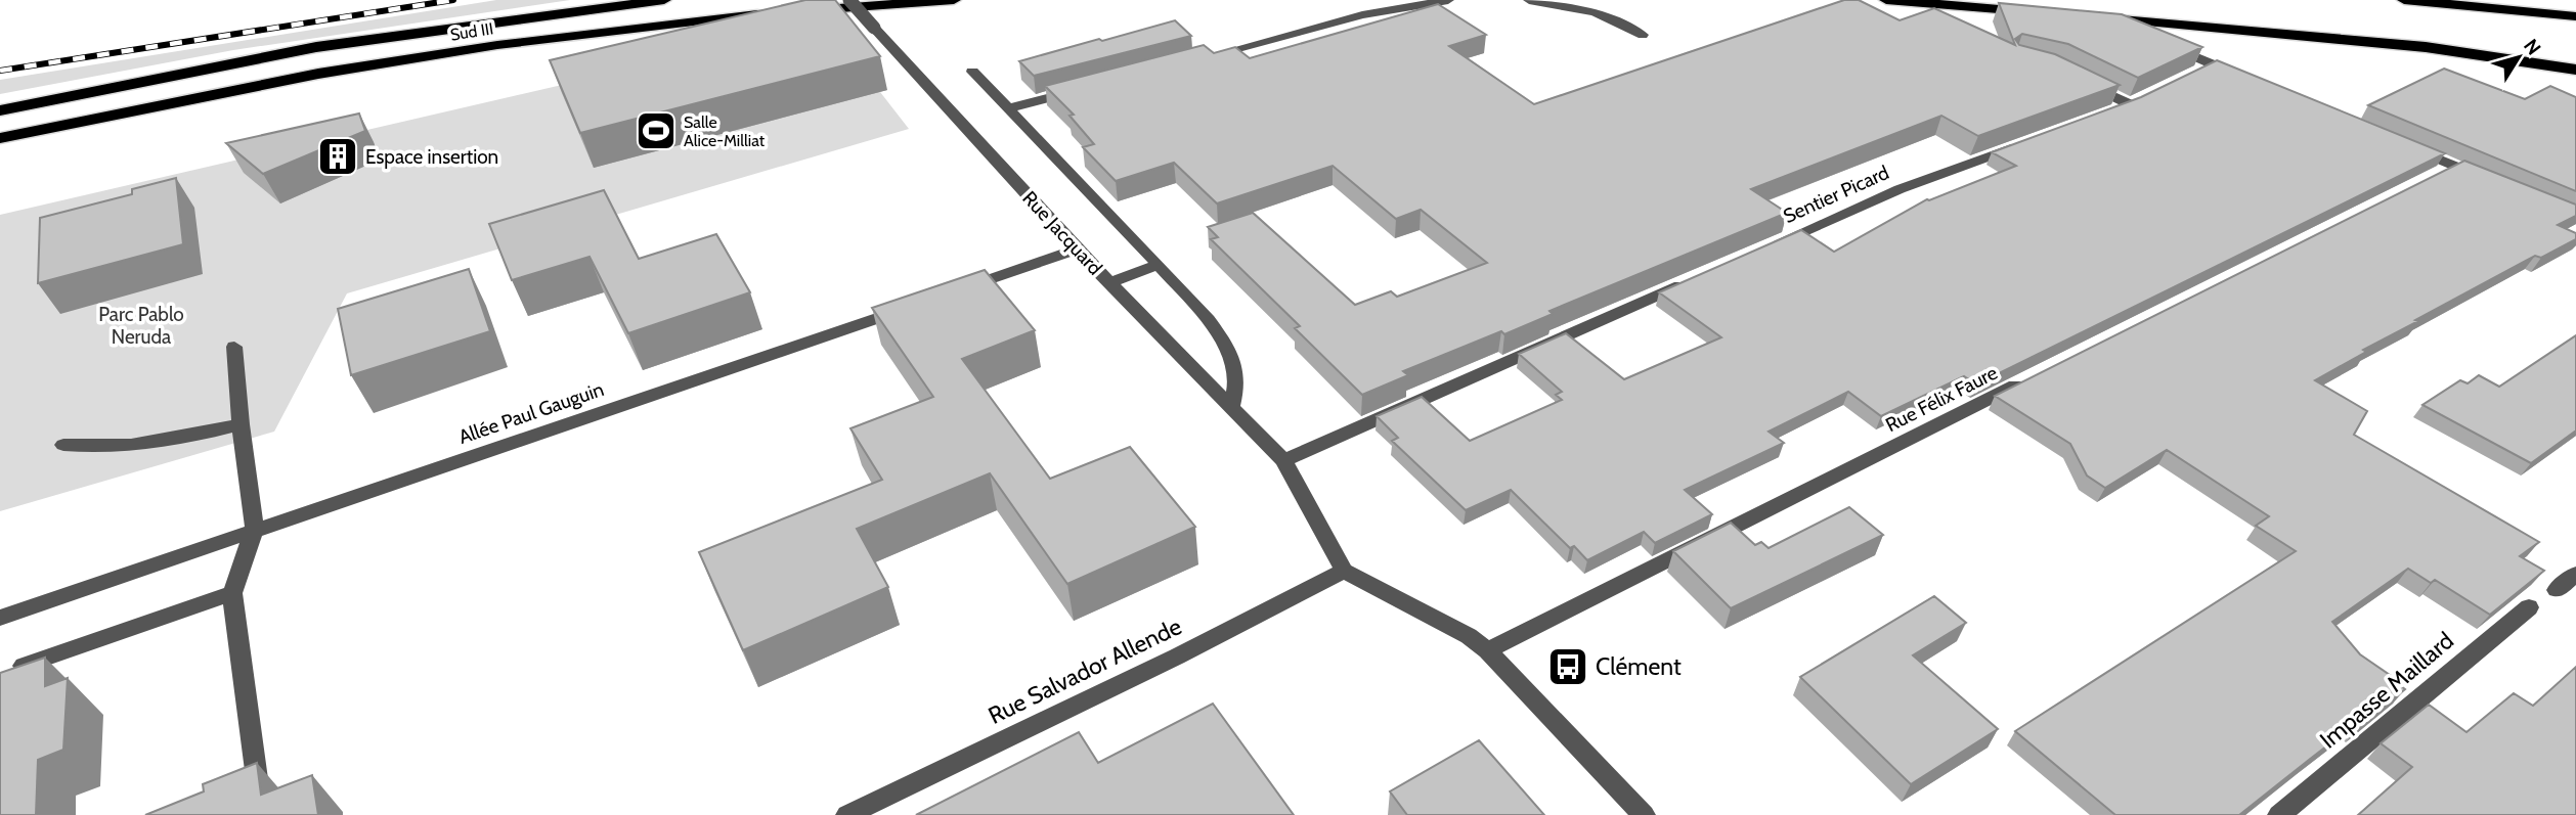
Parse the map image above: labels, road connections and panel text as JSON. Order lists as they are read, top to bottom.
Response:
{
  "streets": {
    "highway": ["Sud III"],
    "street": [
      "Sentier Picard",
      "Rue Jacquard",
      "Rue Félix Faure",
      "Allée Paul Gauguin",
      "Rue Salvador Allende",
      "Impasse Maillard"
    ]
  },
  "crossings": [
    ["Rue Jacquard", "Rue Salvador Allende"]
  ],
  "parks": ["Parc Pablo Neruda"],
  "places": {
    "sports": ["Salle Alice-Milliat"],
    "building": ["Espace insertion"],
    "bus stop": ["Clément"]
  },
  "north": "top right"
}
